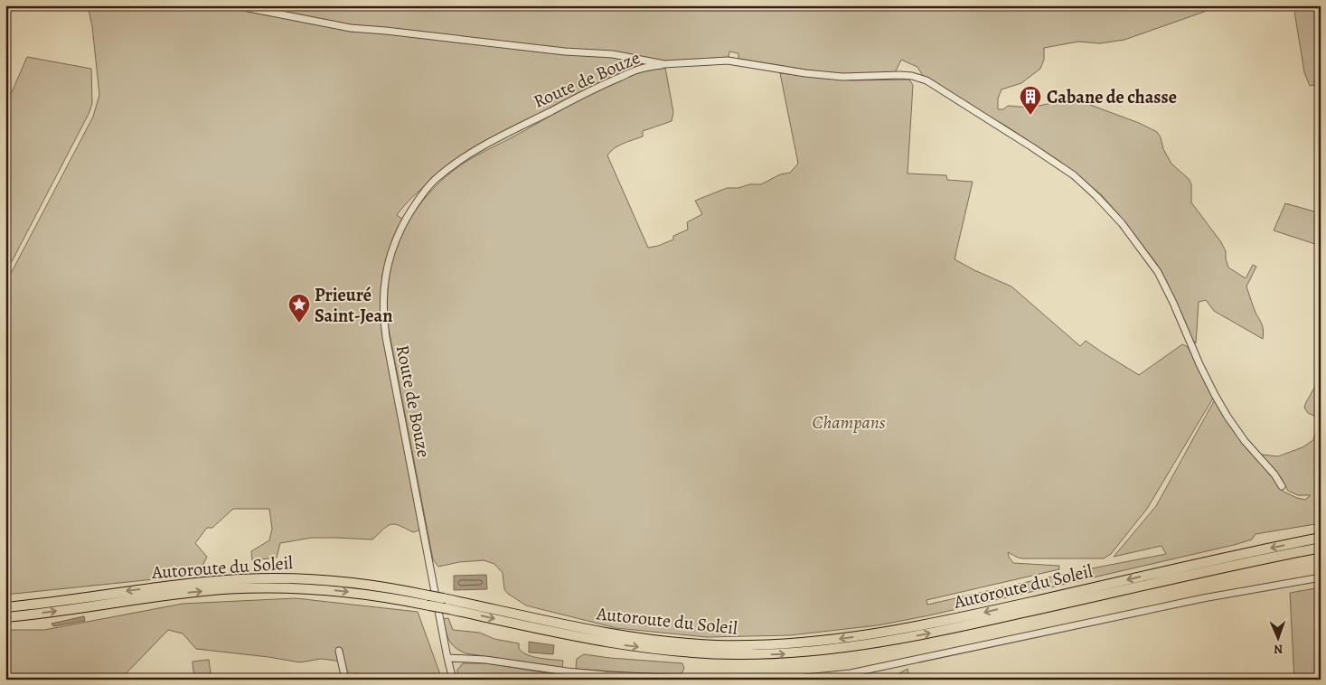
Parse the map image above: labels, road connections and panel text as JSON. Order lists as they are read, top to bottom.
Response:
{
  "streets": {
    "highway": ["Autoroute du Soleil"],
    "street": ["Route de Bouze"]
  },
  "parks": ["Champans"],
  "places": {
    "building": ["Cabane de chasse"],
    "place": ["Prieuré Saint-Jean"]
  },
  "north": "bottom"
}
